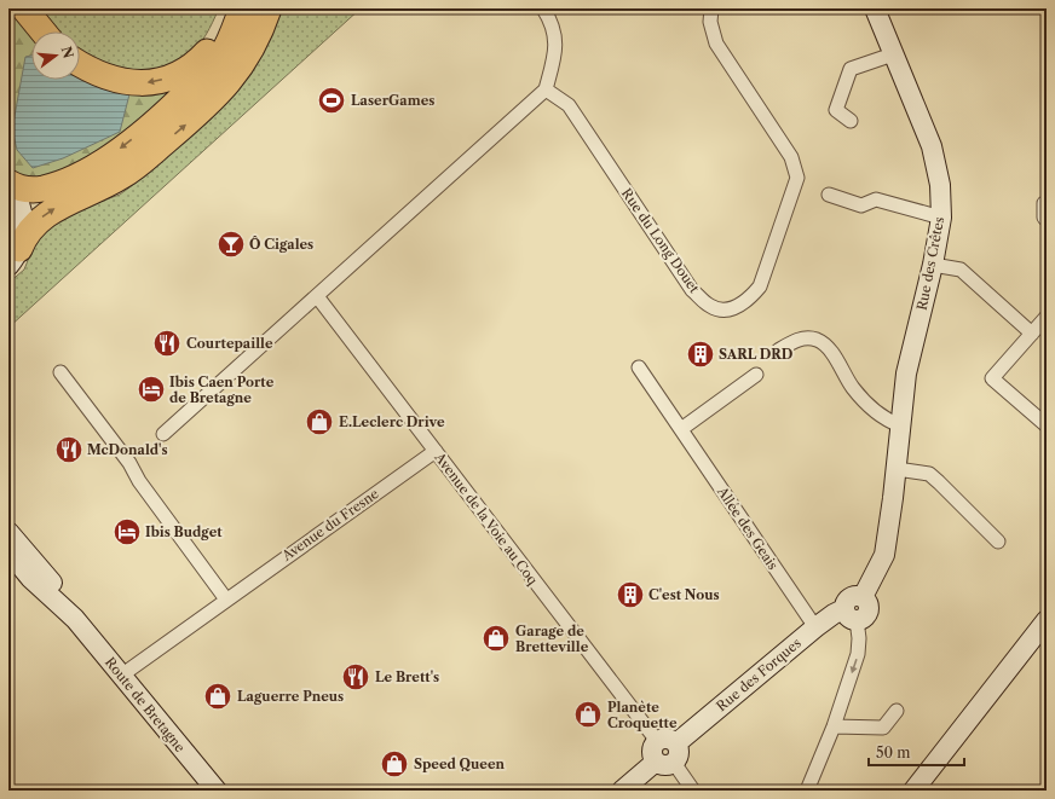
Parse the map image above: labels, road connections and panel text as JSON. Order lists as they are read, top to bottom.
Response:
{
  "streets": {
    "street": [
      "Rue du Long Douet",
      "Rue des Crêtes",
      "Avenue de la Voie au Coq",
      "Avenue du Fresne",
      "Allée des Geais",
      "Rue des Forques",
      "Route de Bretagne"
    ]
  },
  "crossings": [
    ["Rue des Crêtes", "Rue des Forques"],
    ["Avenue de la Voie au Coq", "Avenue du Fresne"],
    ["Avenue de la Voie au Coq", "Rue des Forques"],
    ["Avenue du Fresne", "Route de Bretagne"],
    ["Allée des Geais", "Rue des Forques"]
  ],
  "places": {
    "sports": ["LaserGames"],
    "bar": ["Ô Cigales"],
    "restaurant": ["Courtepaille", "McDonald's", "Le Brett's"],
    "building": ["SARL DRD", "C'est Nous"],
    "hotel": ["Ibis Caen Porte de Bretagne", "Ibis Budget"],
    "shop": [
      "E.Leclerc Drive",
      "Garage de Bretteville",
      "Laguerre Pneus",
      "Planète Croquette",
      "Speed Queen"
    ]
  },
  "scale_bar": "50 m",
  "north": "right"
}
